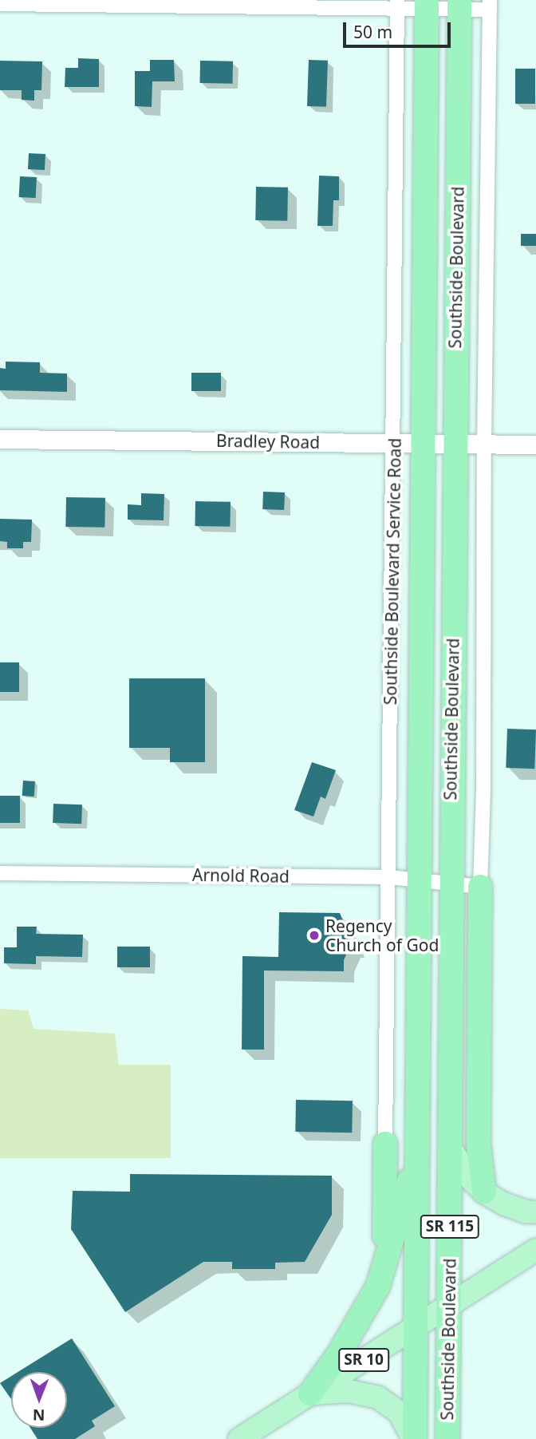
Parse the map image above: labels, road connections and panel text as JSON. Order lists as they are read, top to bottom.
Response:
{
  "streets": {
    "highway": ["Southside Boulevard", "SR 115"],
    "main road": ["SR 10"],
    "street": ["Bradley Road", "Southside Boulevard Service Road", "Arnold Road"]
  },
  "crossings": [
    ["Southside Boulevard", "Bradley Road"],
    ["Southside Boulevard", "Arnold Road"],
    ["Southside Boulevard", "SR 10"],
    ["Bradley Road", "Southside Boulevard Service Road"],
    ["Southside Boulevard Service Road", "Arnold Road"]
  ],
  "places": ["Regency Church of God"],
  "scale_bar": "50 m",
  "north": "bottom"
}
